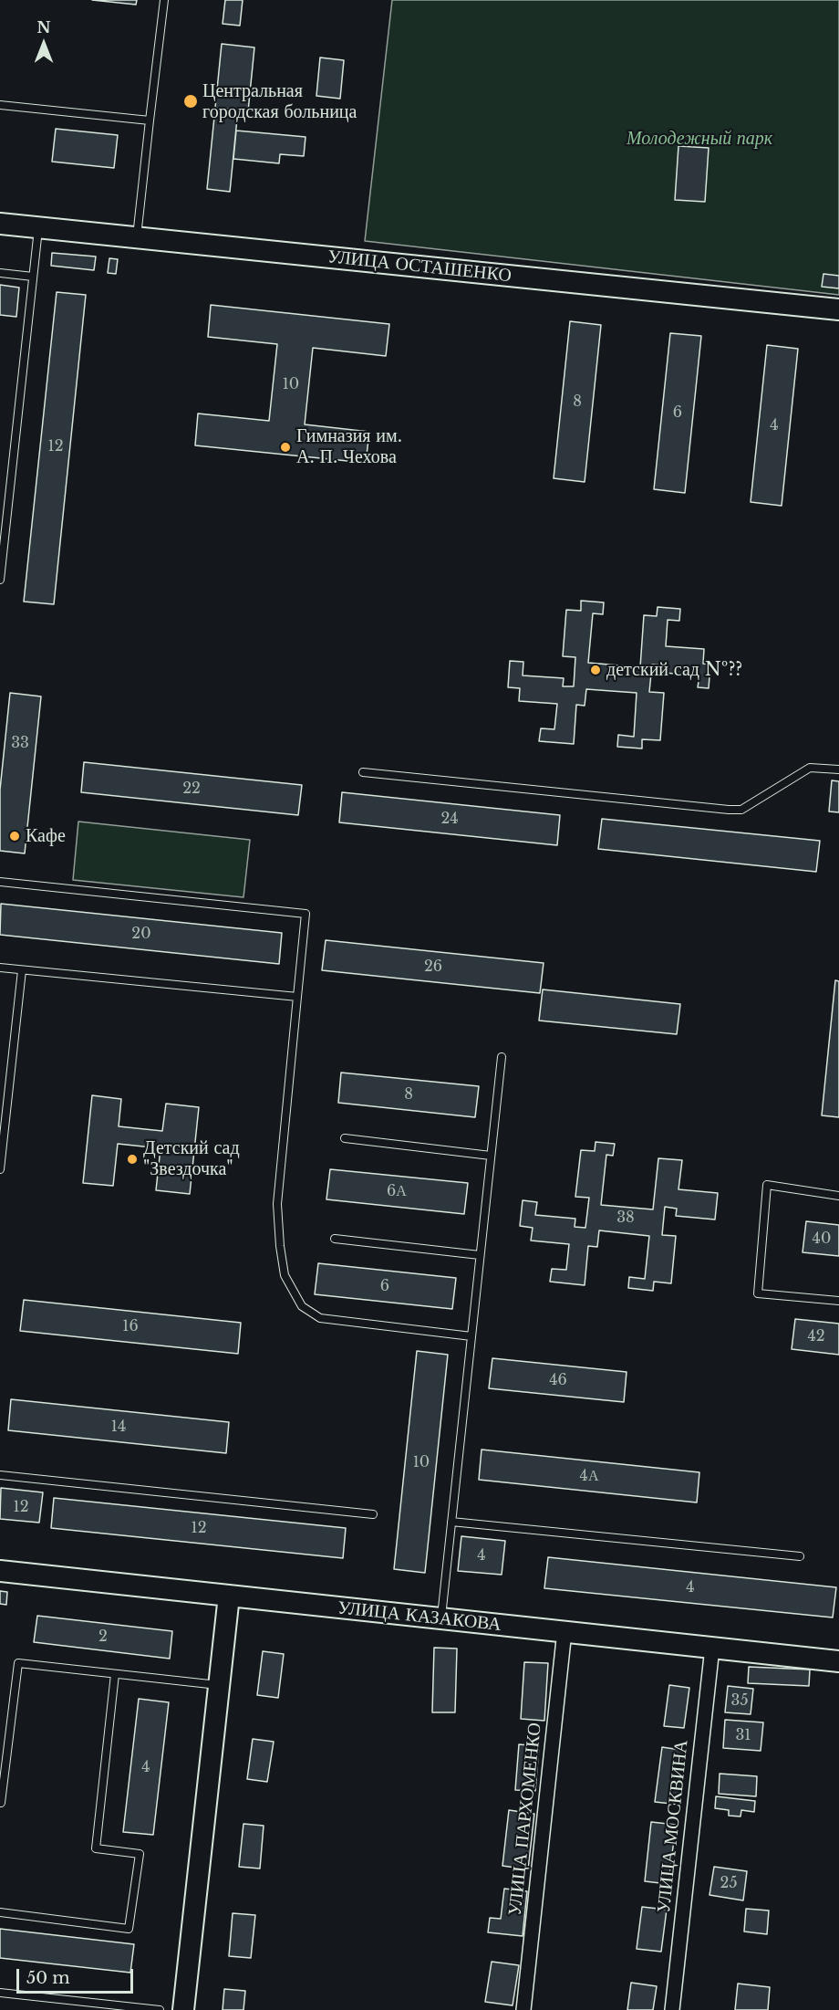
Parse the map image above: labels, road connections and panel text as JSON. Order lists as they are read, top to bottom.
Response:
{
  "streets": {
    "street": [
      "УЛИЦА ОСТАШЕНКО",
      "УЛИЦА КАЗАКОВА",
      "УЛИЦА ПАРХОМЕНКО",
      "УЛИЦА МОСКВИНА"
    ]
  },
  "crossings": [
    ["УЛИЦА КАЗАКОВА", "УЛИЦА ПАРХОМЕНКО"],
    ["УЛИЦА КАЗАКОВА", "УЛИЦА МОСКВИНА"]
  ],
  "parks": ["Молодежный парк"],
  "places": [
    "Центральная городская больница",
    "Гимназия им. А. П. Чехова",
    "детский сад №??",
    "Кафе",
    "Детский сад \"Звездочка\""
  ],
  "house_numbers": [
    "10",
    "8",
    "6",
    "4",
    "12",
    "33",
    "22",
    "24",
    "20",
    "26",
    "8",
    "6А",
    "38",
    "40",
    "6",
    "16",
    "42",
    "46",
    "14",
    "10",
    "4А",
    "12",
    "12",
    "4",
    "4",
    "2",
    "35",
    "31",
    "4",
    "25"
  ],
  "scale_bar": "50 m",
  "north": "top"
}
